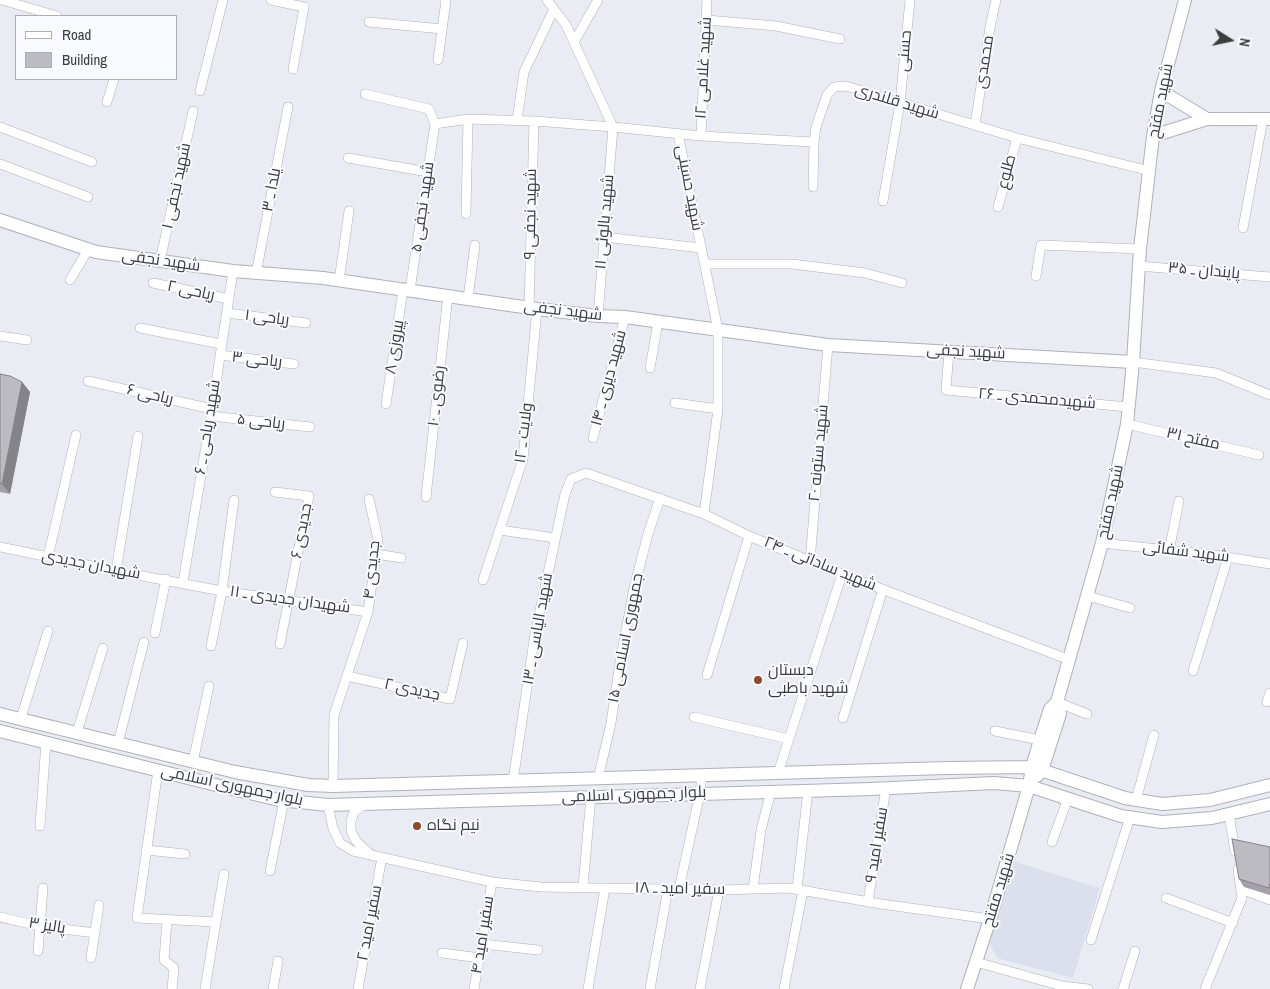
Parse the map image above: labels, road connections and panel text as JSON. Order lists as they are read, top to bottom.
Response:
{
  "streets": {
    "main road": ["شهید مفتح", "شهید نجفی", "بلوار جمهوری اسلامی"],
    "street": [
      "حسنی",
      "محمدی",
      "شهید غلامی ۱۲",
      "شهید قلندری",
      "طلوع",
      "شهید نجفی ۱",
      "شهید حسینی",
      "یلدا ـ ۳",
      "شهید نجفی ۵",
      "شهید نجفی ۹",
      "شهید بالوئی ۱۱",
      "پایندان ـ ۳۵",
      "ریاحی ۲",
      "ریاحی ۱",
      "پیروزی ۸",
      "ریاحی ۳",
      "شهید دیری ـ ۱۴",
      "ریاحی ۶",
      "رضوی ـ ۱۰",
      "شهیدمحمدی ـ ۲۶",
      "ریاحی ۵",
      "شهید ریاحی ـ ۶",
      "ولایت ـ ۱۲",
      "مفتح ۳۱",
      "شهید ستونه ۲۰",
      "جدیدی ۶",
      "شهید شفائی",
      "شهید ساداتی ـ ۲۴",
      "شهیدان جدیدی",
      "جدیدی ۴",
      "شهیدان جدیدی ـ ۱۱",
      "شهید الیاسی ـ ۱۳",
      "جمهوری اسلامی ۱۵",
      "جدیدی ۲",
      "سفیر امید ۹",
      "سفیر امید ـ ۱۸",
      "سفیر امید ۲",
      "پالیز ۳",
      "سفیر امید ۴"
    ]
  },
  "crossings": [
    ["حسنی", "شهید قلندری"],
    ["محمدی", "شهید قلندری"],
    ["شهید مفتح", "شهید قلندری"],
    ["شهید مفتح", "شهید نجفی"],
    ["شهید مفتح", "پایندان ـ ۳۵"],
    ["شهید مفتح", "شهیدمحمدی ـ ۲۶"],
    ["شهید مفتح", "مفتح ۳۱"],
    ["شهید مفتح", "شهید شفائی"],
    ["شهید مفتح", "شهید ساداتی ـ ۲۴"],
    ["شهید مفتح", "بلوار جمهوری اسلامی"],
    ["شهید مفتح", "سفیر امید ـ ۱۸"],
    ["شهید قلندری", "طلوع"],
    ["شهید نجفی ۱", "شهید نجفی"],
    ["شهید حسینی", "شهید نجفی ۵"],
    ["شهید حسینی", "شهید نجفی ۹"],
    ["شهید حسینی", "شهید بالوئی ۱۱"],
    ["شهید حسینی", "شهید نجفی"],
    ["شهید حسینی", "شهید ساداتی ـ ۲۴"],
    ["یلدا ـ ۳", "شهید نجفی"],
    ["شهید نجفی ۵", "شهید نجفی"],
    ["شهید نجفی ۵", "پیروزی ۸"],
    ["شهید نجفی ۹", "شهید نجفی"],
    ["شهید نجفی ۹", "ولایت ـ ۱۲"],
    ["شهید بالوئی ۱۱", "شهید نجفی"],
    ["شهید نجفی", "پیروزی ۸"],
    ["شهید نجفی", "شهید دیری ـ ۱۴"],
    ["شهید نجفی", "رضوی ـ ۱۰"],
    ["شهید نجفی", "شهیدمحمدی ـ ۲۶"],
    ["شهید نجفی", "شهید ریاحی ـ ۶"],
    ["شهید نجفی", "ولایت ـ ۱۲"],
    ["شهید نجفی", "شهید ستونه ۲۰"],
    ["ریاحی ۲", "شهید ریاحی ـ ۶"],
    ["ریاحی ۱", "شهید ریاحی ـ ۶"],
    ["ریاحی ۳", "شهید ریاحی ـ ۶"],
    ["ریاحی ۶", "ریاحی ۵"],
    ["ریاحی ۶", "شهید ریاحی ـ ۶"],
    ["ریاحی ۵", "شهید ریاحی ـ ۶"],
    ["شهید ریاحی ـ ۶", "شهیدان جدیدی"],
    ["شهید ریاحی ـ ۶", "شهیدان جدیدی ـ ۱۱"],
    ["شهید ستونه ۲۰", "شهید ساداتی ـ ۲۴"],
    ["جدیدی ۶", "شهیدان جدیدی ـ ۱۱"],
    ["شهید ساداتی ـ ۲۴", "شهید الیاسی ـ ۱۳"],
    ["شهید ساداتی ـ ۲۴", "جمهوری اسلامی ۱۵"],
    ["شهیدان جدیدی", "شهیدان جدیدی ـ ۱۱"],
    ["جدیدی ۴", "شهیدان جدیدی ـ ۱۱"],
    ["شهیدان جدیدی ـ ۱۱", "جدیدی ۲"],
    ["شهیدان جدیدی ـ ۱۱", "بلوار جمهوری اسلامی"],
    ["شهید الیاسی ـ ۱۳", "بلوار جمهوری اسلامی"],
    ["جمهوری اسلامی ۱۵", "بلوار جمهوری اسلامی"],
    ["بلوار جمهوری اسلامی", "سفیر امید ۹"],
    ["بلوار جمهوری اسلامی", "سفیر امید ـ ۱۸"],
    ["سفیر امید ۹", "سفیر امید ـ ۱۸"],
    ["سفیر امید ـ ۱۸", "سفیر امید ۲"],
    ["سفیر امید ـ ۱۸", "سفیر امید ۴"]
  ],
  "places": ["دبستان شهید باطبی", "نیم نگاه"],
  "legend": ["Road", "Building"],
  "north": "right"
}
